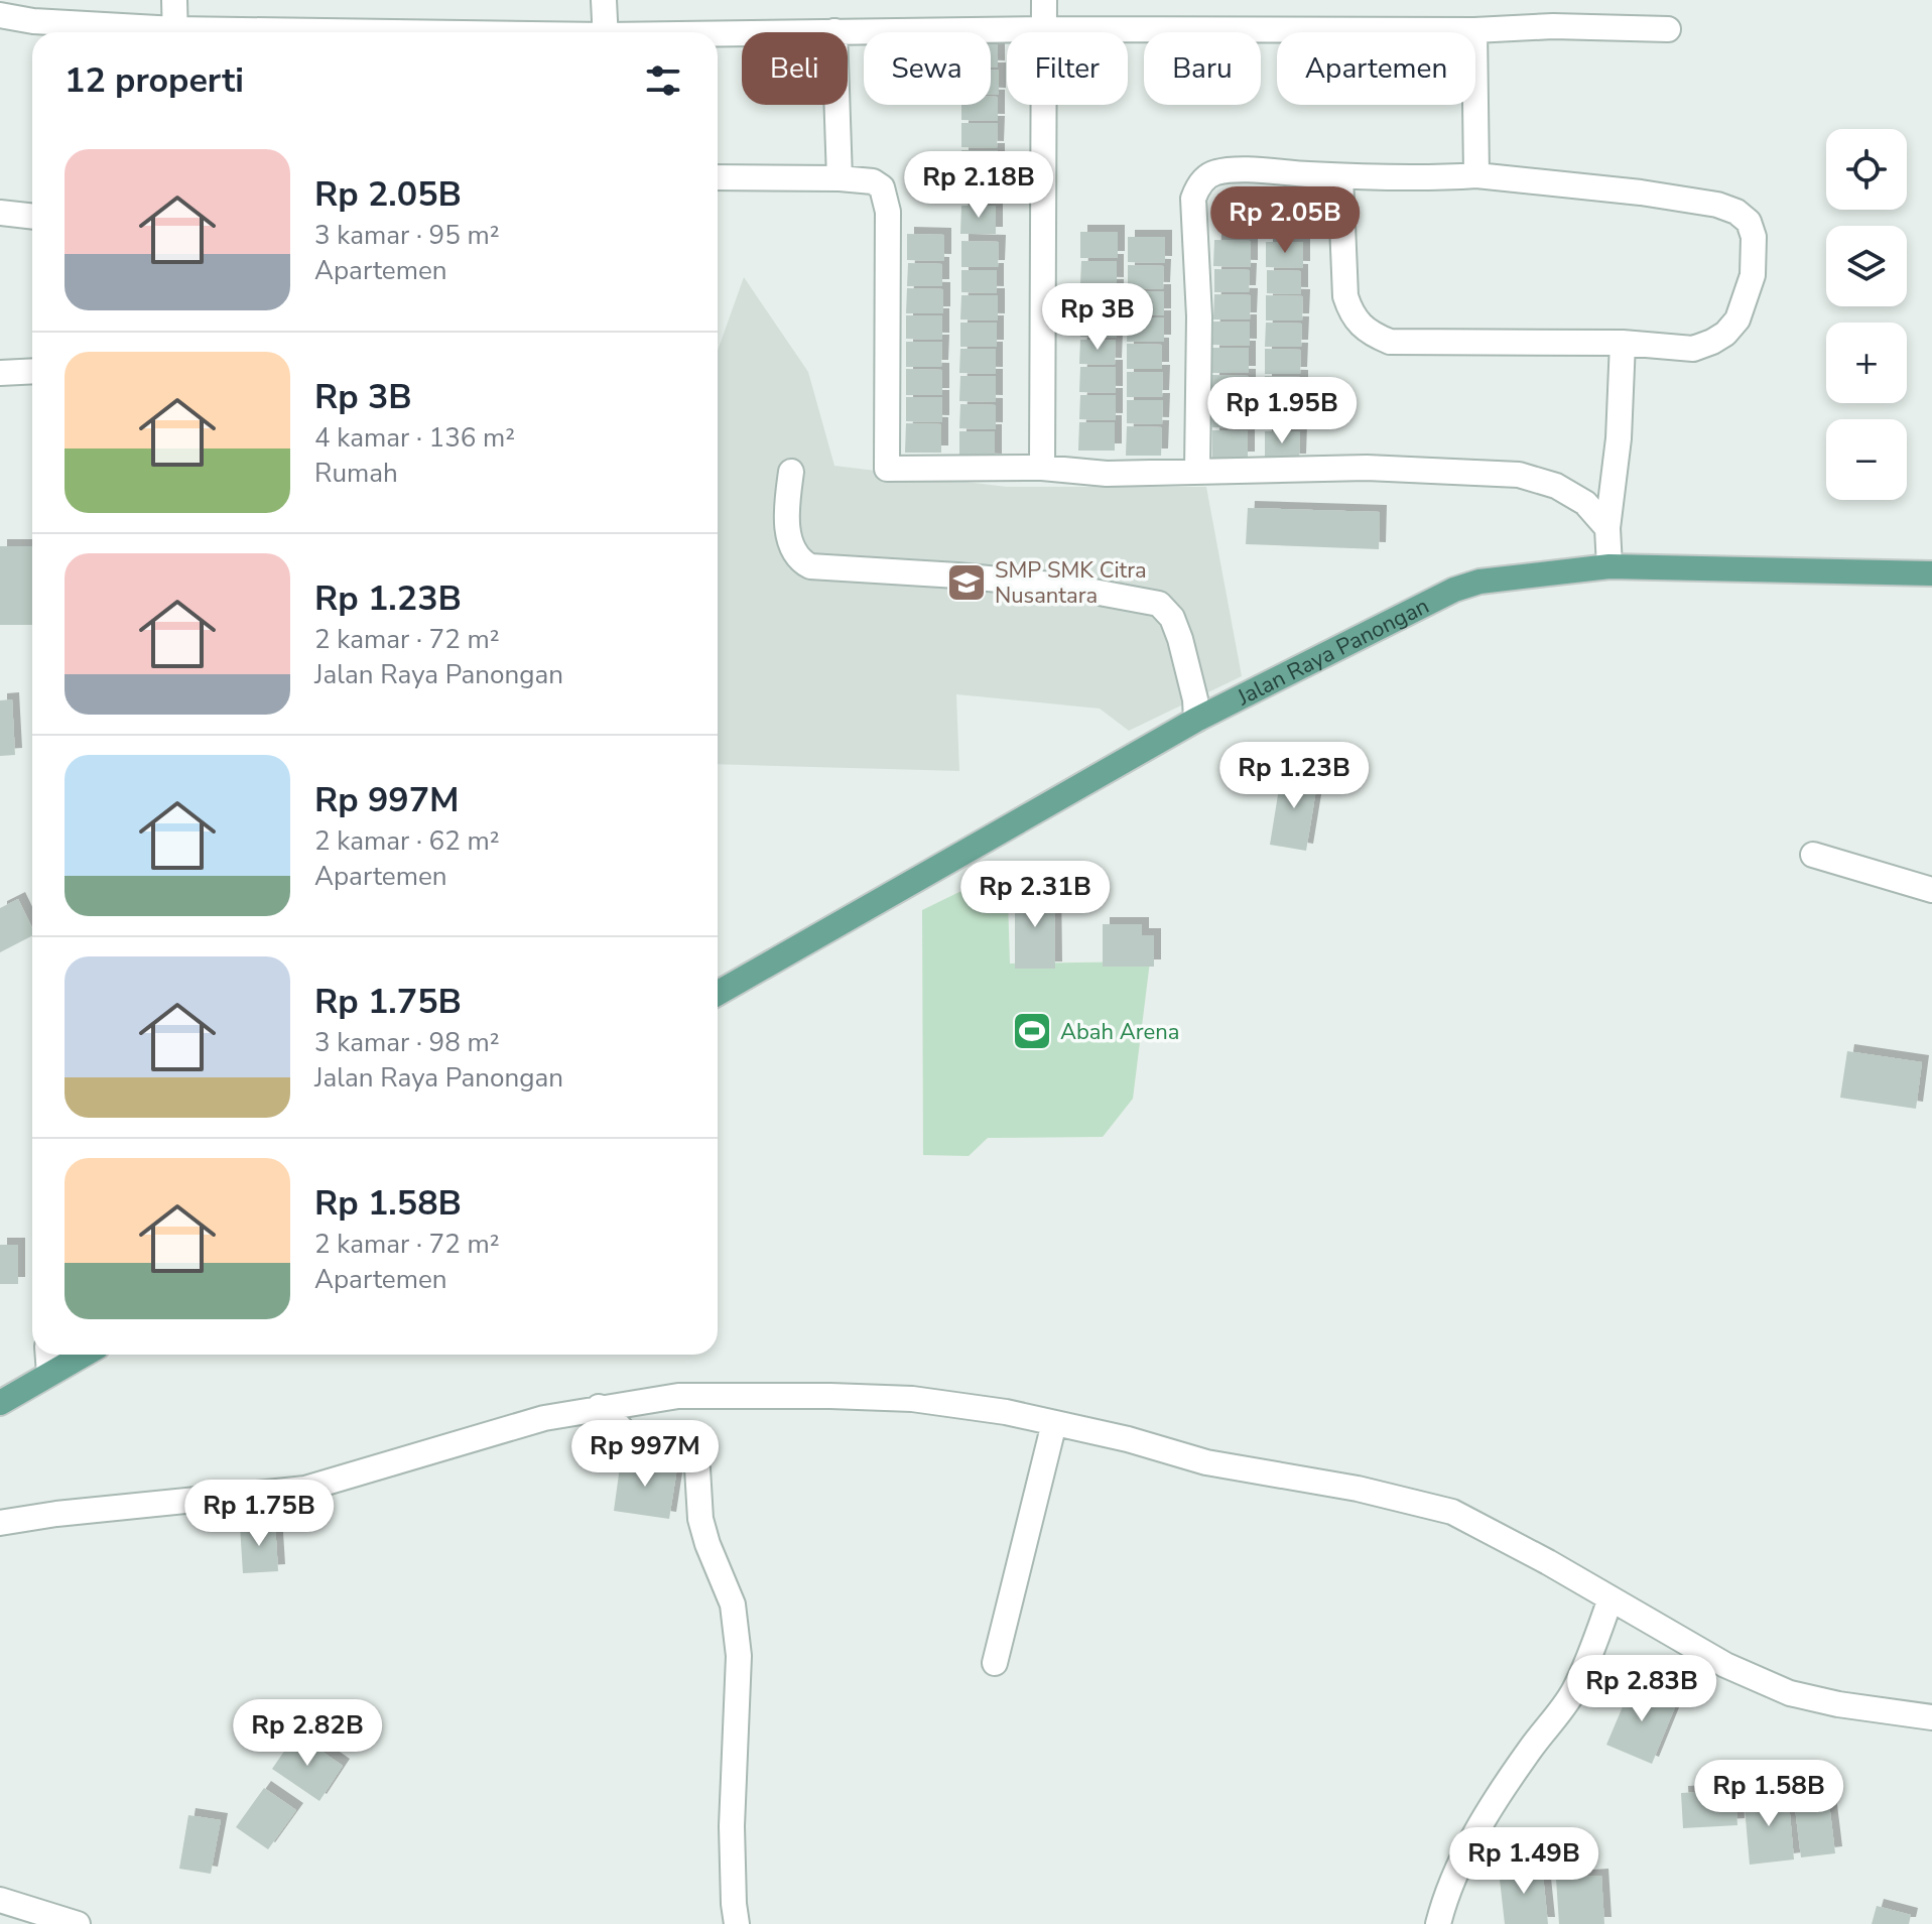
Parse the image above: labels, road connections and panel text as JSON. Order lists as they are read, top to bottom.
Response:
{
  "streets": {
    "main road": ["Jalan Raya Panongan"]
  },
  "places": {
    "school or university": ["SMP SMK Citra Nusantara"],
    "sports": ["Abah Arena"]
  },
  "page": {
    "chip": [
      "Beli",
      "Sewa",
      "Filter",
      "Baru",
      "Apartemen"
    ],
    "heading": "12 properti",
    "map_buttons": ["+", "−"],
    "list": [
      {
        "name": "Rp 2.05B",
        "note": "3 kamar · 95 m² · Apartemen"
      },
      {
        "name": "Rp 3B",
        "note": "4 kamar · 136 m² · Rumah"
      },
      {
        "name": "Rp 1.23B",
        "note": "2 kamar · 72 m² · Jalan Raya Panongan"
      },
      {
        "name": "Rp 997M",
        "note": "2 kamar · 62 m² · Apartemen"
      },
      {
        "name": "Rp 1.75B",
        "note": "3 kamar · 98 m² · Jalan Raya Panongan"
      },
      {
        "name": "Rp 1.58B",
        "note": "2 kamar · 72 m² · Apartemen"
      }
    ],
    "price": [
      "Rp 2.18B",
      "Rp 2.05B",
      "Rp 3B",
      "Rp 1.95B",
      "Rp 1.23B",
      "Rp 2.31B",
      "Rp 997M",
      "Rp 1.75B",
      "Rp 2.83B",
      "Rp 2.82B",
      "Rp 1.58B",
      "Rp 1.49B"
    ]
  }
}
